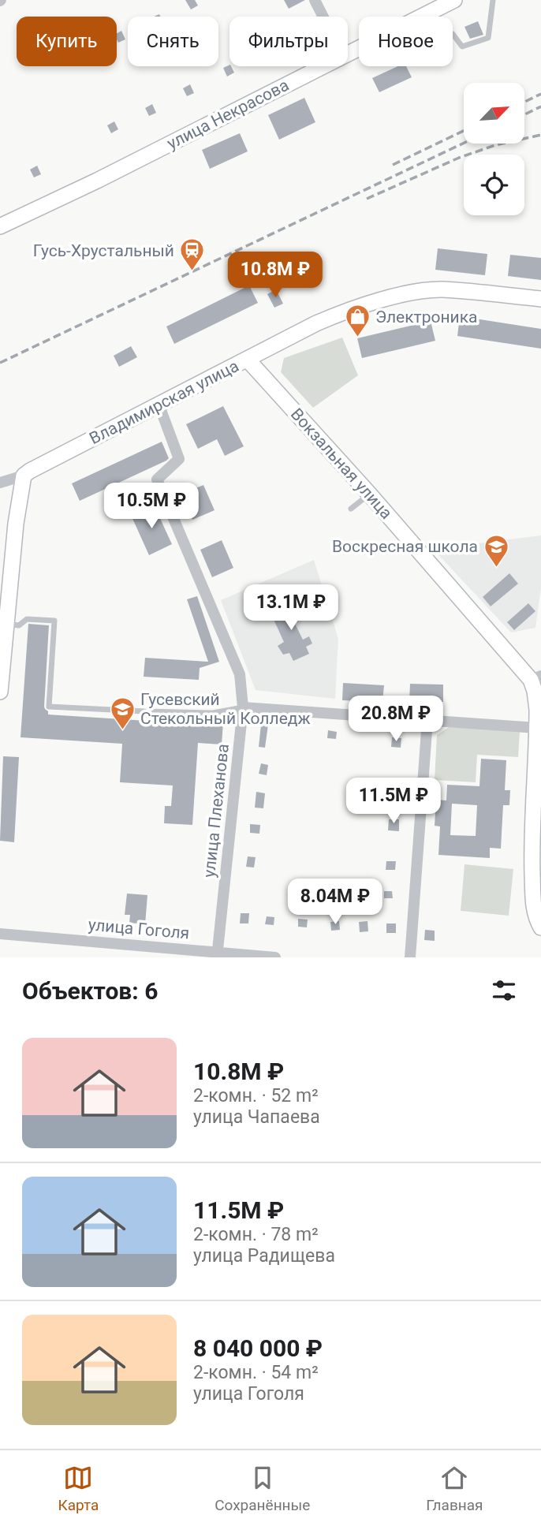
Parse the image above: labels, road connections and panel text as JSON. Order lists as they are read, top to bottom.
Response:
{
  "streets": {
    "main road": ["улица Некрасова", "Владимирская улица", "Вокзальная улица"],
    "street": ["улица Плеханова", "улица Гоголя"]
  },
  "crossings": [
    ["Владимирская улица", "Вокзальная улица"],
    ["Владимирская улица", "улица Плеханова"],
    ["улица Плеханова", "улица Гоголя"]
  ],
  "places": {
    "station": ["Гусь-Хрустальный"],
    "shop": ["Электроника"],
    "school or university": ["Воскресная школа", "Гусевский Стекольный Колледж"]
  },
  "north": "top right",
  "page": {
    "chip": [
      "Купить",
      "Снять",
      "Фильтры",
      "Новое"
    ],
    "price": [
      "10.8M ₽",
      "10.5M ₽",
      "13.1M ₽",
      "20.8M ₽",
      "11.5M ₽",
      "8.04M ₽"
    ],
    "heading": "Объектов: 6",
    "list": [
      {
        "name": "10.8M ₽",
        "note": "2-комн. · 52 m² · улица Чапаева"
      },
      {
        "name": "11.5M ₽",
        "note": "2-комн. · 78 m² · улица Радищева"
      },
      {
        "name": "8 040 000 ₽",
        "note": "2-комн. · 54 m² · улица Гоголя"
      }
    ],
    "tabs": ["Карта", "Сохранённые", "Главная"]
  }
}
